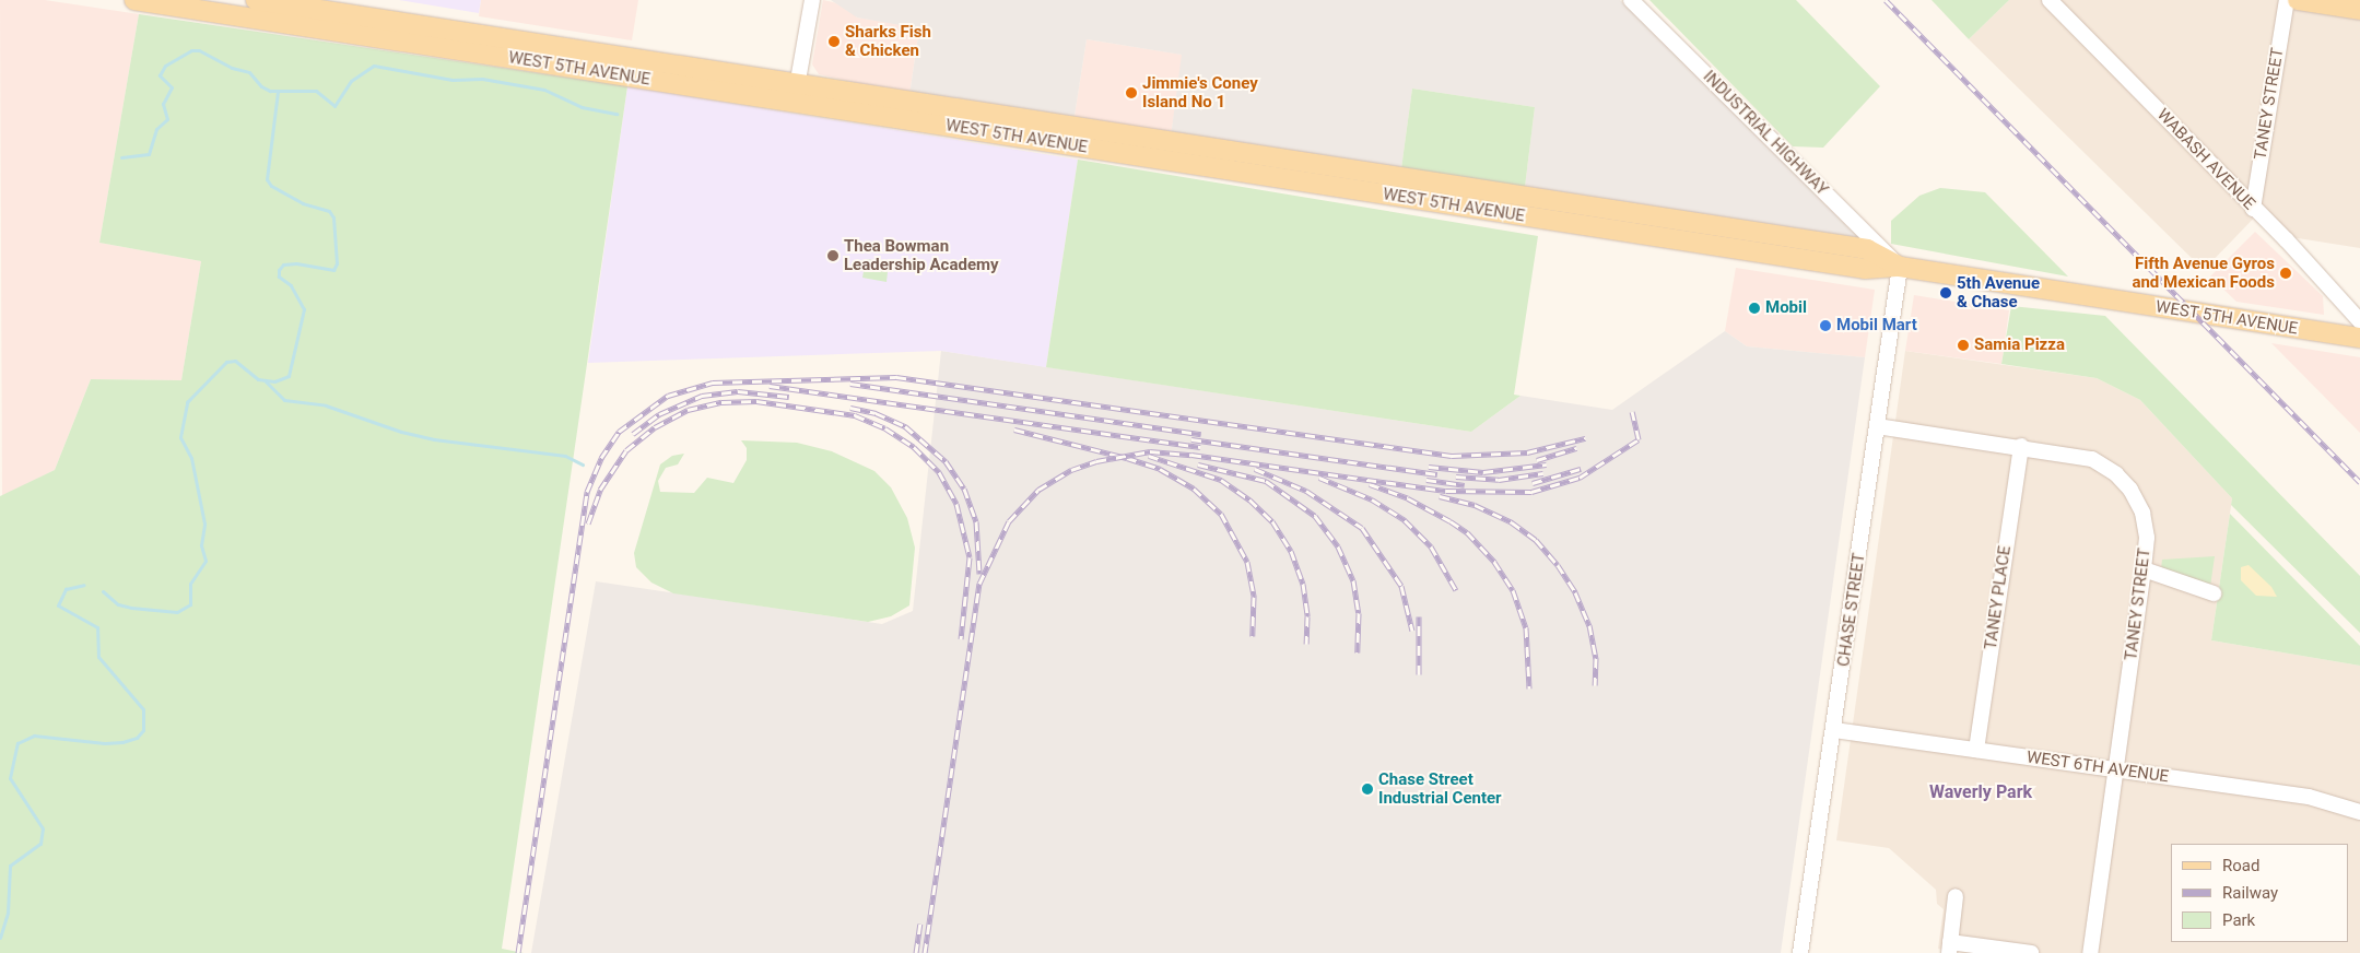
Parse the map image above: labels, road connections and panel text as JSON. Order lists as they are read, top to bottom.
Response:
{
  "streets": {
    "main road": ["WEST 5TH AVENUE"],
    "street": [
      "TANEY STREET",
      "INDUSTRIAL HIGHWAY",
      "WABASH AVENUE",
      "TANEY PLACE",
      "CHASE STREET",
      "WEST 6TH AVENUE"
    ]
  },
  "crossings": [
    ["WEST 5TH AVENUE", "INDUSTRIAL HIGHWAY"],
    ["WEST 5TH AVENUE", "CHASE STREET"],
    ["TANEY STREET", "WABASH AVENUE"],
    ["TANEY STREET", "TANEY PLACE"],
    ["TANEY STREET", "CHASE STREET"],
    ["TANEY STREET", "WEST 6TH AVENUE"],
    ["INDUSTRIAL HIGHWAY", "CHASE STREET"],
    ["TANEY PLACE", "WEST 6TH AVENUE"],
    ["CHASE STREET", "WEST 6TH AVENUE"]
  ],
  "districts": ["Waverly Park"],
  "places": [
    "Sharks Fish & Chicken",
    "Jimmie's Coney Island No 1",
    "Thea Bowman Leadership Academy",
    "Fifth Avenue Gyros and Mexican Foods",
    "5th Avenue & Chase",
    "Mobil",
    "Mobil Mart",
    "Samia Pizza",
    "Chase Street Industrial Center"
  ],
  "legend": ["Road", "Railway", "Park"]
}
